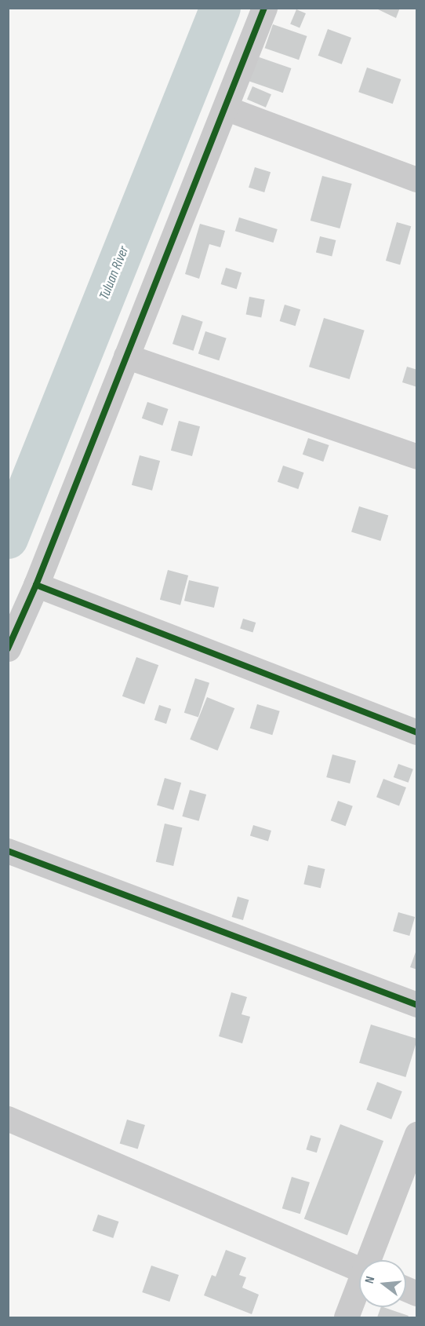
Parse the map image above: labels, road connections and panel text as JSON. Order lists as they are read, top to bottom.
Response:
{
  "water": ["Tuluan River"],
  "north": "left"
}
